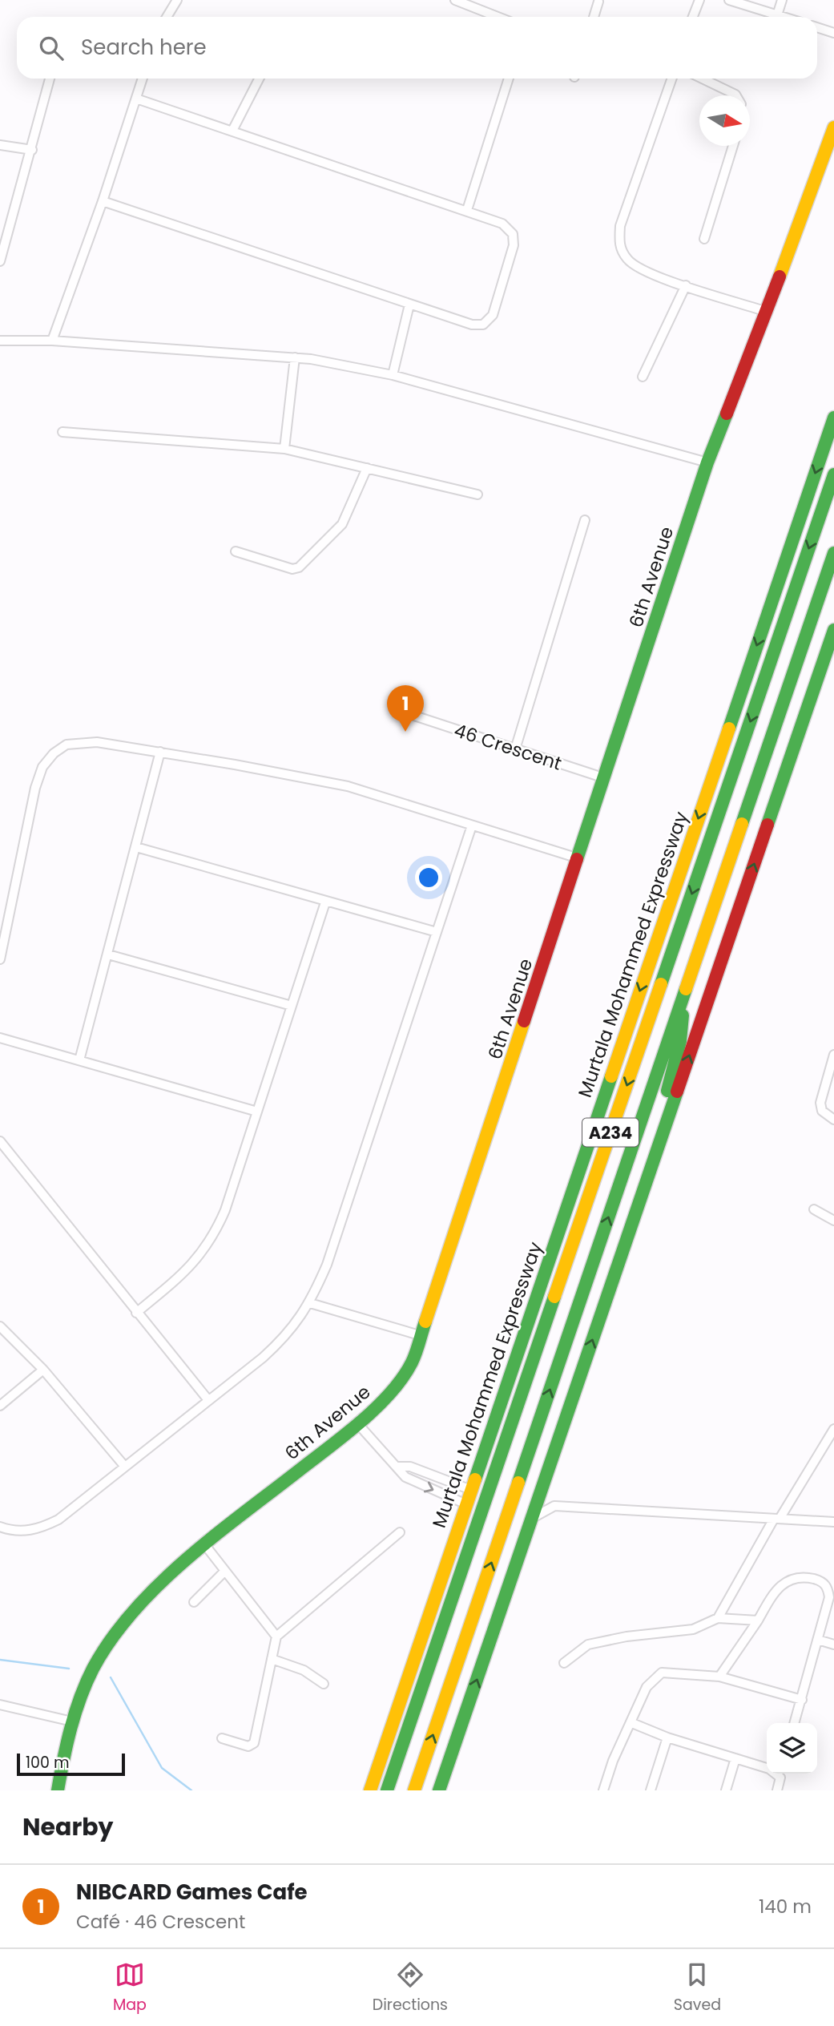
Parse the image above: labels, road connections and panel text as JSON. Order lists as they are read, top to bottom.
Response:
{
  "streets": {
    "main road": ["6th Avenue", "Murtala Mohammed Expressway", "A234"],
    "street": ["46 Crescent"]
  },
  "crossings": [
    ["6th Avenue", "46 Crescent"]
  ],
  "scale_bar": "100 m",
  "north": "right",
  "page": {
    "search": "Search here",
    "pins": "1",
    "scale": "100 m",
    "heading": "Nearby",
    "list": [
      {
        "mark": "1",
        "name": "NIBCARD Games Cafe",
        "note": "Café · 46 Crescent",
        "value": "140 m"
      }
    ],
    "nav": ["Map", "Directions", "Saved"]
  }
}
